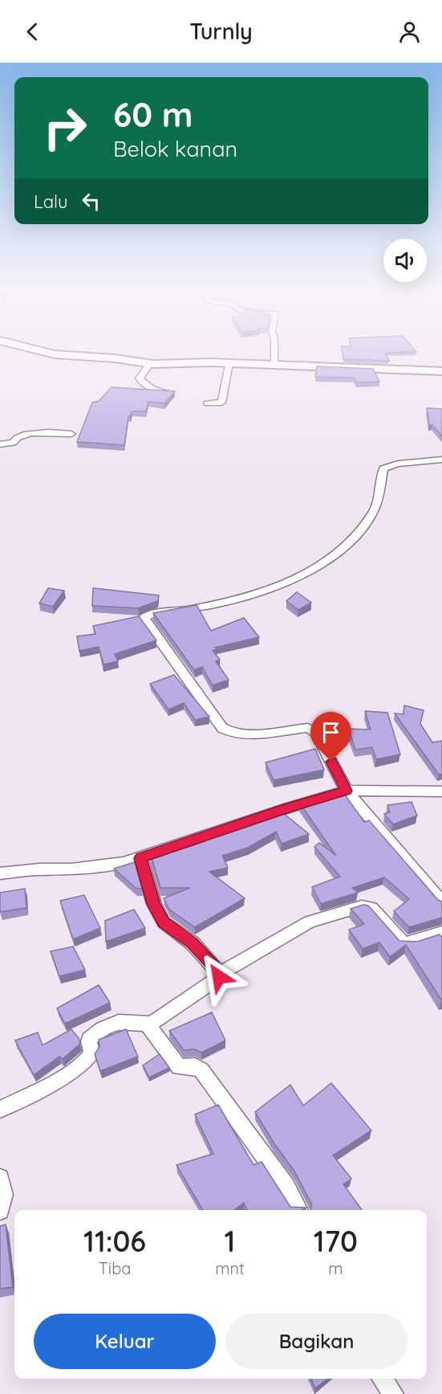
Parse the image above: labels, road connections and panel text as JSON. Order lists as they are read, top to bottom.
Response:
{
  "page": {
    "header": "Turnly",
    "turn": ["60 m", "Belok kanan"],
    "then": "Lalu",
    "eta": [
      "11:06",
      "Tiba",
      "1",
      "mnt",
      "170",
      "m"
    ],
    "buttons": ["Keluar", "Bagikan"]
  }
}
